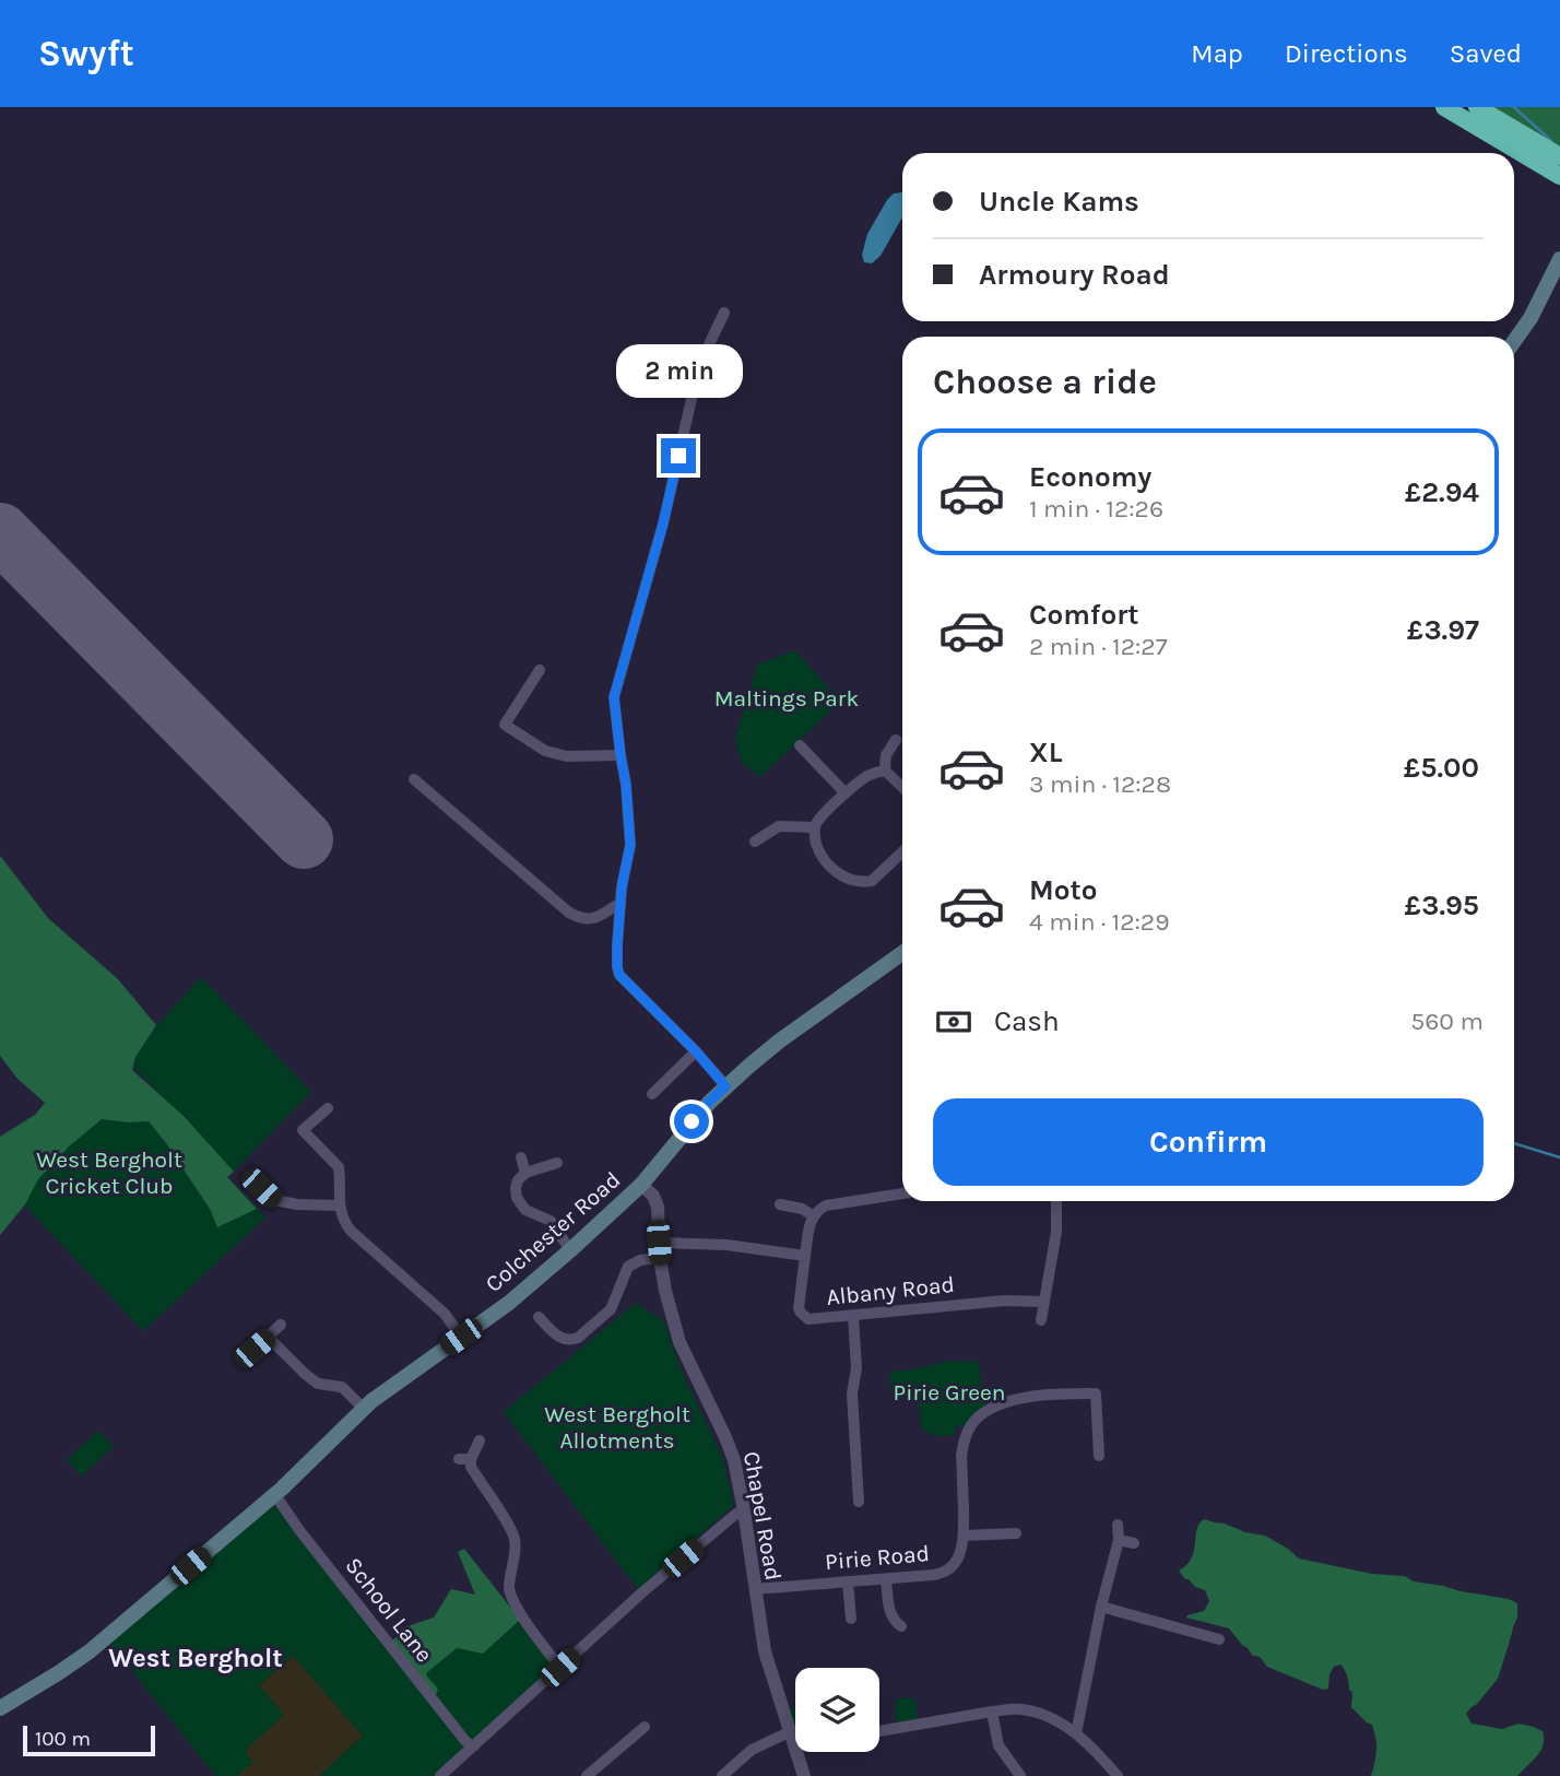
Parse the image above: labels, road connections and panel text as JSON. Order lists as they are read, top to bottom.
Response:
{
  "streets": {
    "main road": ["Colchester Road"],
    "street": [
      "Albany Road",
      "Chapel Road",
      "Pirie Road",
      "School Lane"
    ]
  },
  "crossings": [
    ["Colchester Road", "Chapel Road"],
    ["Colchester Road", "School Lane"],
    ["Chapel Road", "Pirie Road"]
  ],
  "districts": ["West Bergholt"],
  "parks": [
    "Maltings Park",
    "West Bergholt Cricket Club",
    "Pirie Green",
    "West Bergholt Allotments"
  ],
  "scale_bar": "100 m",
  "page": {
    "header": "Swyft",
    "nav": ["Map", "Directions", "Saved"],
    "banner": ["Uncle Kams", "Armoury Road"],
    "heading": "Choose a ride",
    "bubble": "2 min",
    "list": [
      {
        "name": "Economy",
        "note": "1 min · 12:26",
        "value": "£2.94"
      },
      {
        "name": "Comfort",
        "note": "2 min · 12:27",
        "value": "£3.97"
      },
      {
        "name": "XL",
        "note": "3 min · 12:28",
        "value": "£5.00"
      },
      {
        "name": "Moto",
        "note": "4 min · 12:29",
        "value": "£3.95"
      }
    ],
    "pay": ["Cash", "560 m"],
    "buttons": "Confirm",
    "scale": "100 m"
  }
}
